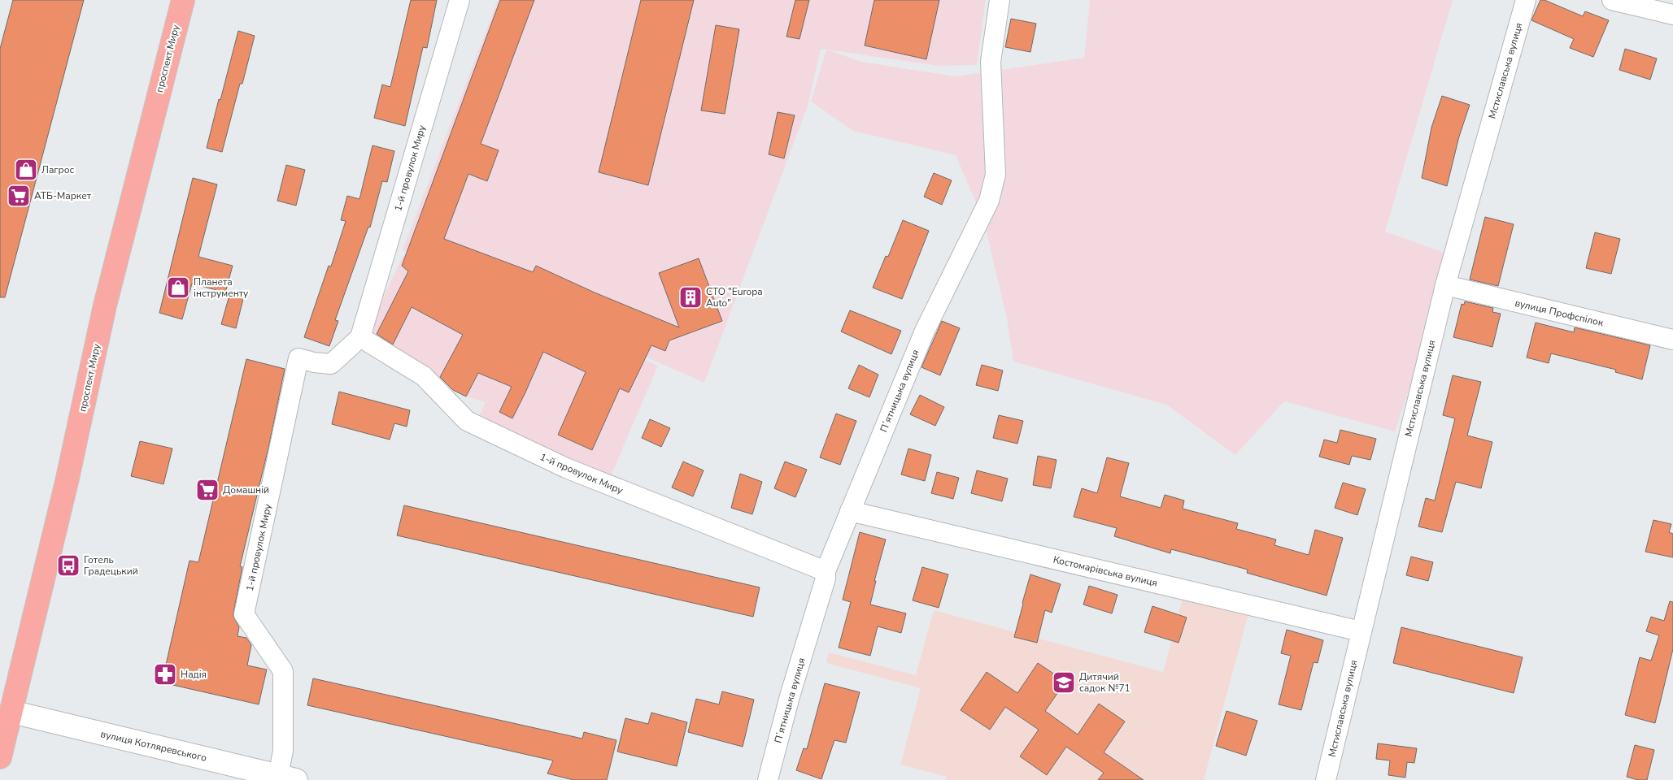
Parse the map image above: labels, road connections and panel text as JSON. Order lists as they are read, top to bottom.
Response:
{
  "streets": {
    "main road": ["проспект Миру"],
    "street": [
      "Мстиславська вулиця",
      "1-й провулок Миру",
      "вулиця Профспілок",
      "Пʼятницька вулиця",
      "Костомарівська вулиця",
      "вулиця Котляревського"
    ]
  },
  "crossings": [
    ["проспект Миру", "вулиця Котляревського"],
    ["Мстиславська вулиця", "вулиця Профспілок"],
    ["Мстиславська вулиця", "Костомарівська вулиця"],
    ["1-й провулок Миру", "Пʼятницька вулиця"],
    ["1-й провулок Миру", "вулиця Котляревського"],
    ["Пʼятницька вулиця", "Костомарівська вулиця"]
  ],
  "places": {
    "shop": ["Лагрос", "Планета інструменту"],
    "supermarket": ["АТБ-Маркет", "Домашній"],
    "building": ["СТО \"Europa Auto\""],
    "bus stop": ["Готель Градецький"],
    "pharmacy": ["Надія"],
    "school or university": ["Дитячий садок №71"]
  }
}
